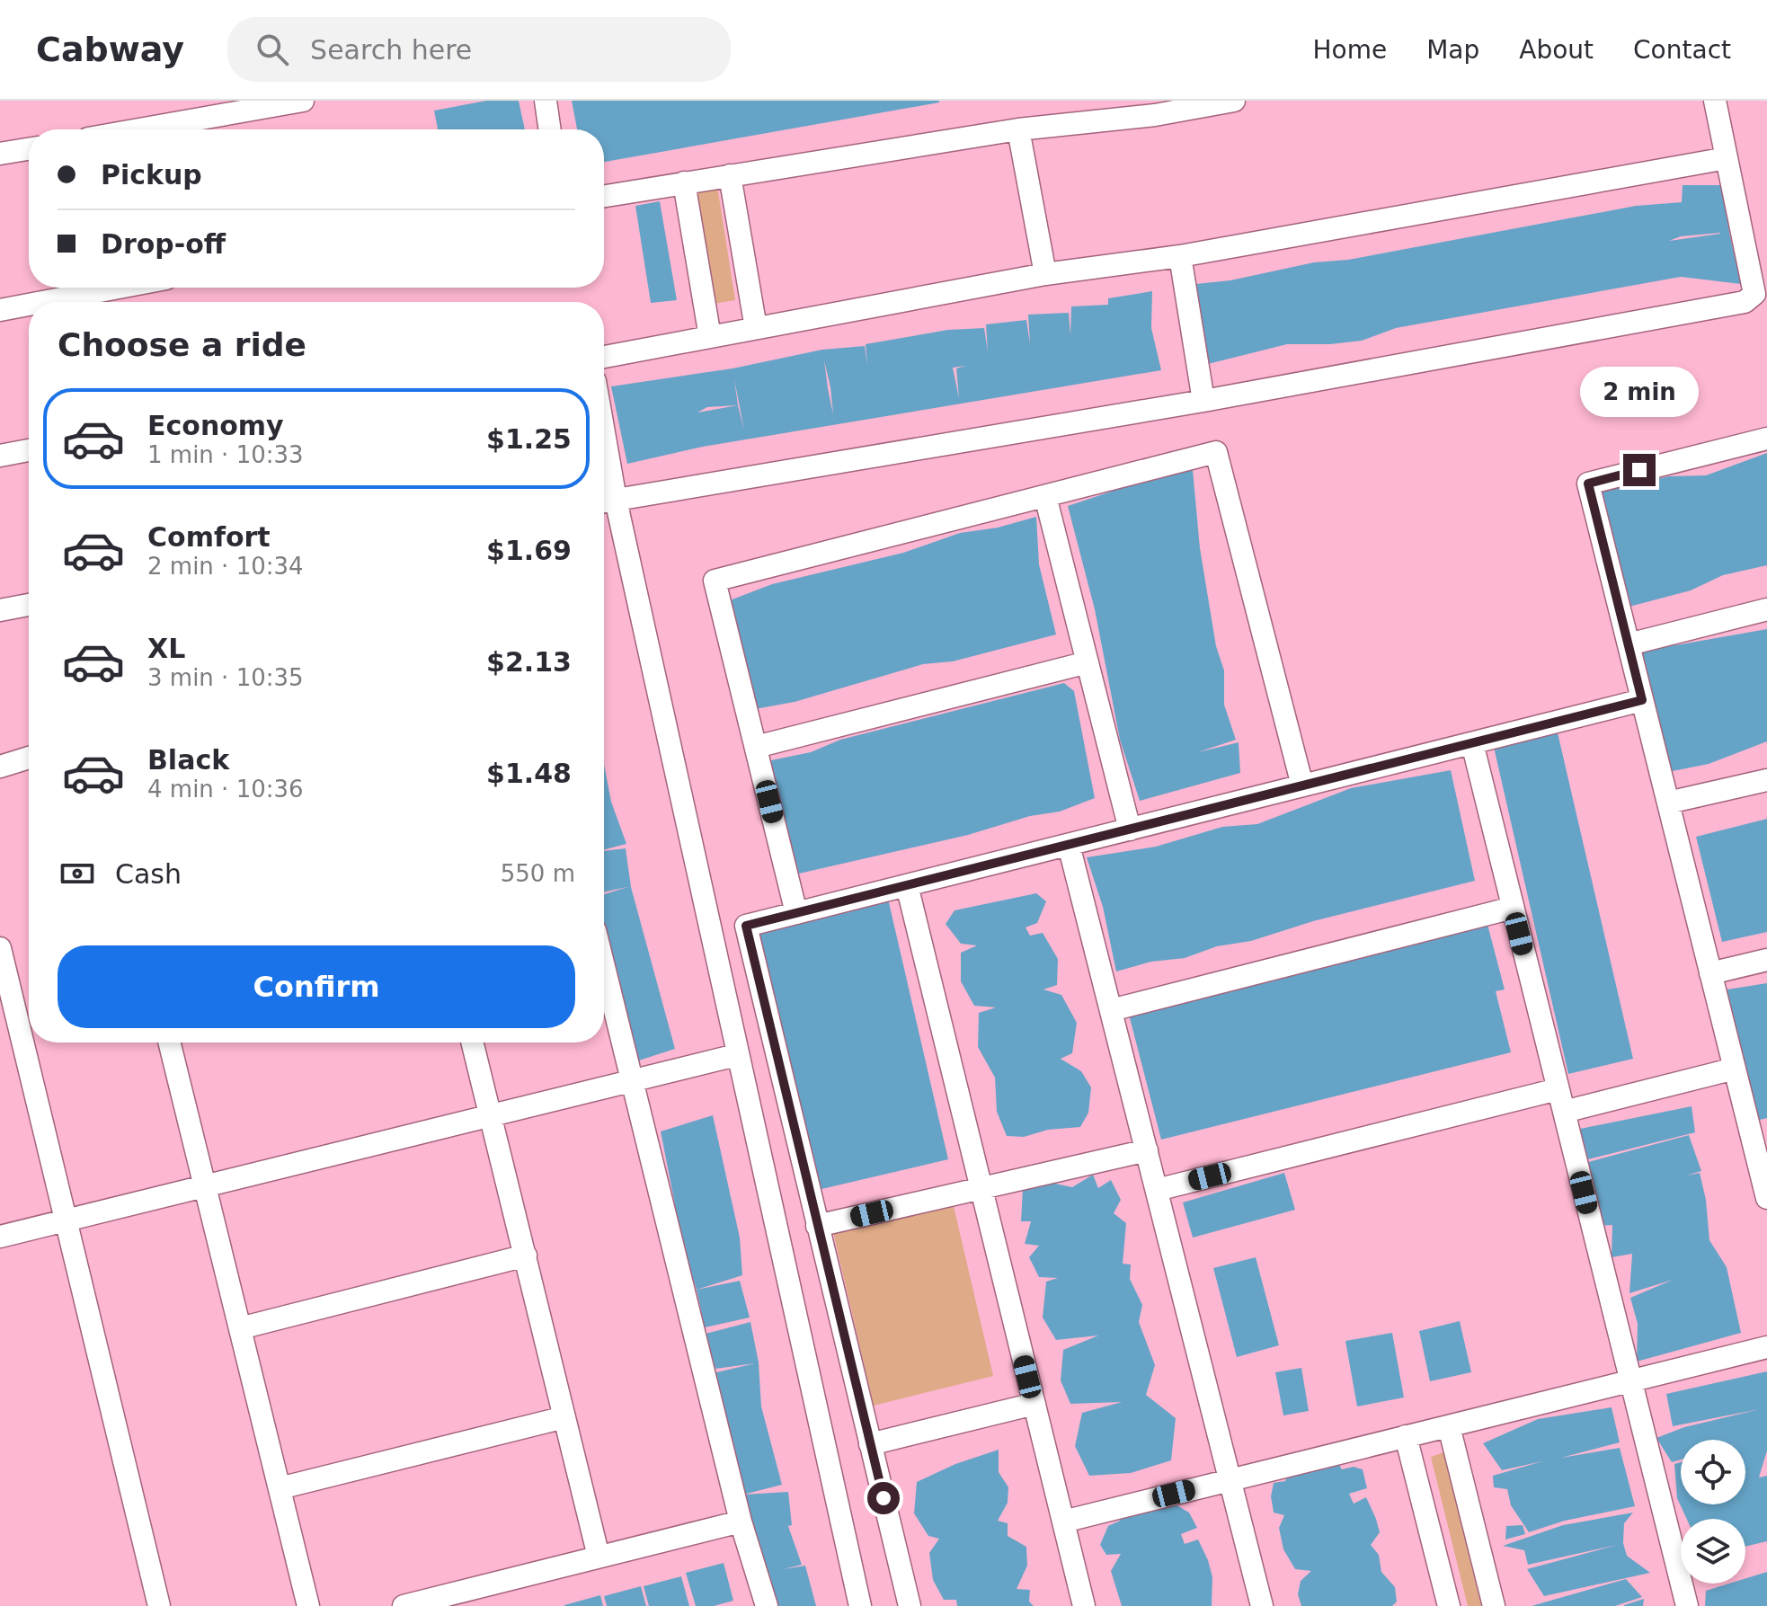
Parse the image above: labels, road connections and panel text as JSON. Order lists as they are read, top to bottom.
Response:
{
  "page": {
    "header": "Cabway",
    "search": "Search here",
    "nav": [
      "Home",
      "Map",
      "About",
      "Contact"
    ],
    "banner": ["Pickup", "Drop-off"],
    "heading": "Choose a ride",
    "bubble": "2 min",
    "list": [
      {
        "name": "Economy",
        "note": "1 min · 10:33",
        "value": "$1.25"
      },
      {
        "name": "Comfort",
        "note": "2 min · 10:34",
        "value": "$1.69"
      },
      {
        "name": "XL",
        "note": "3 min · 10:35",
        "value": "$2.13"
      },
      {
        "name": "Black",
        "note": "4 min · 10:36",
        "value": "$1.48"
      }
    ],
    "pay": ["Cash", "550 m"],
    "buttons": "Confirm"
  }
}
